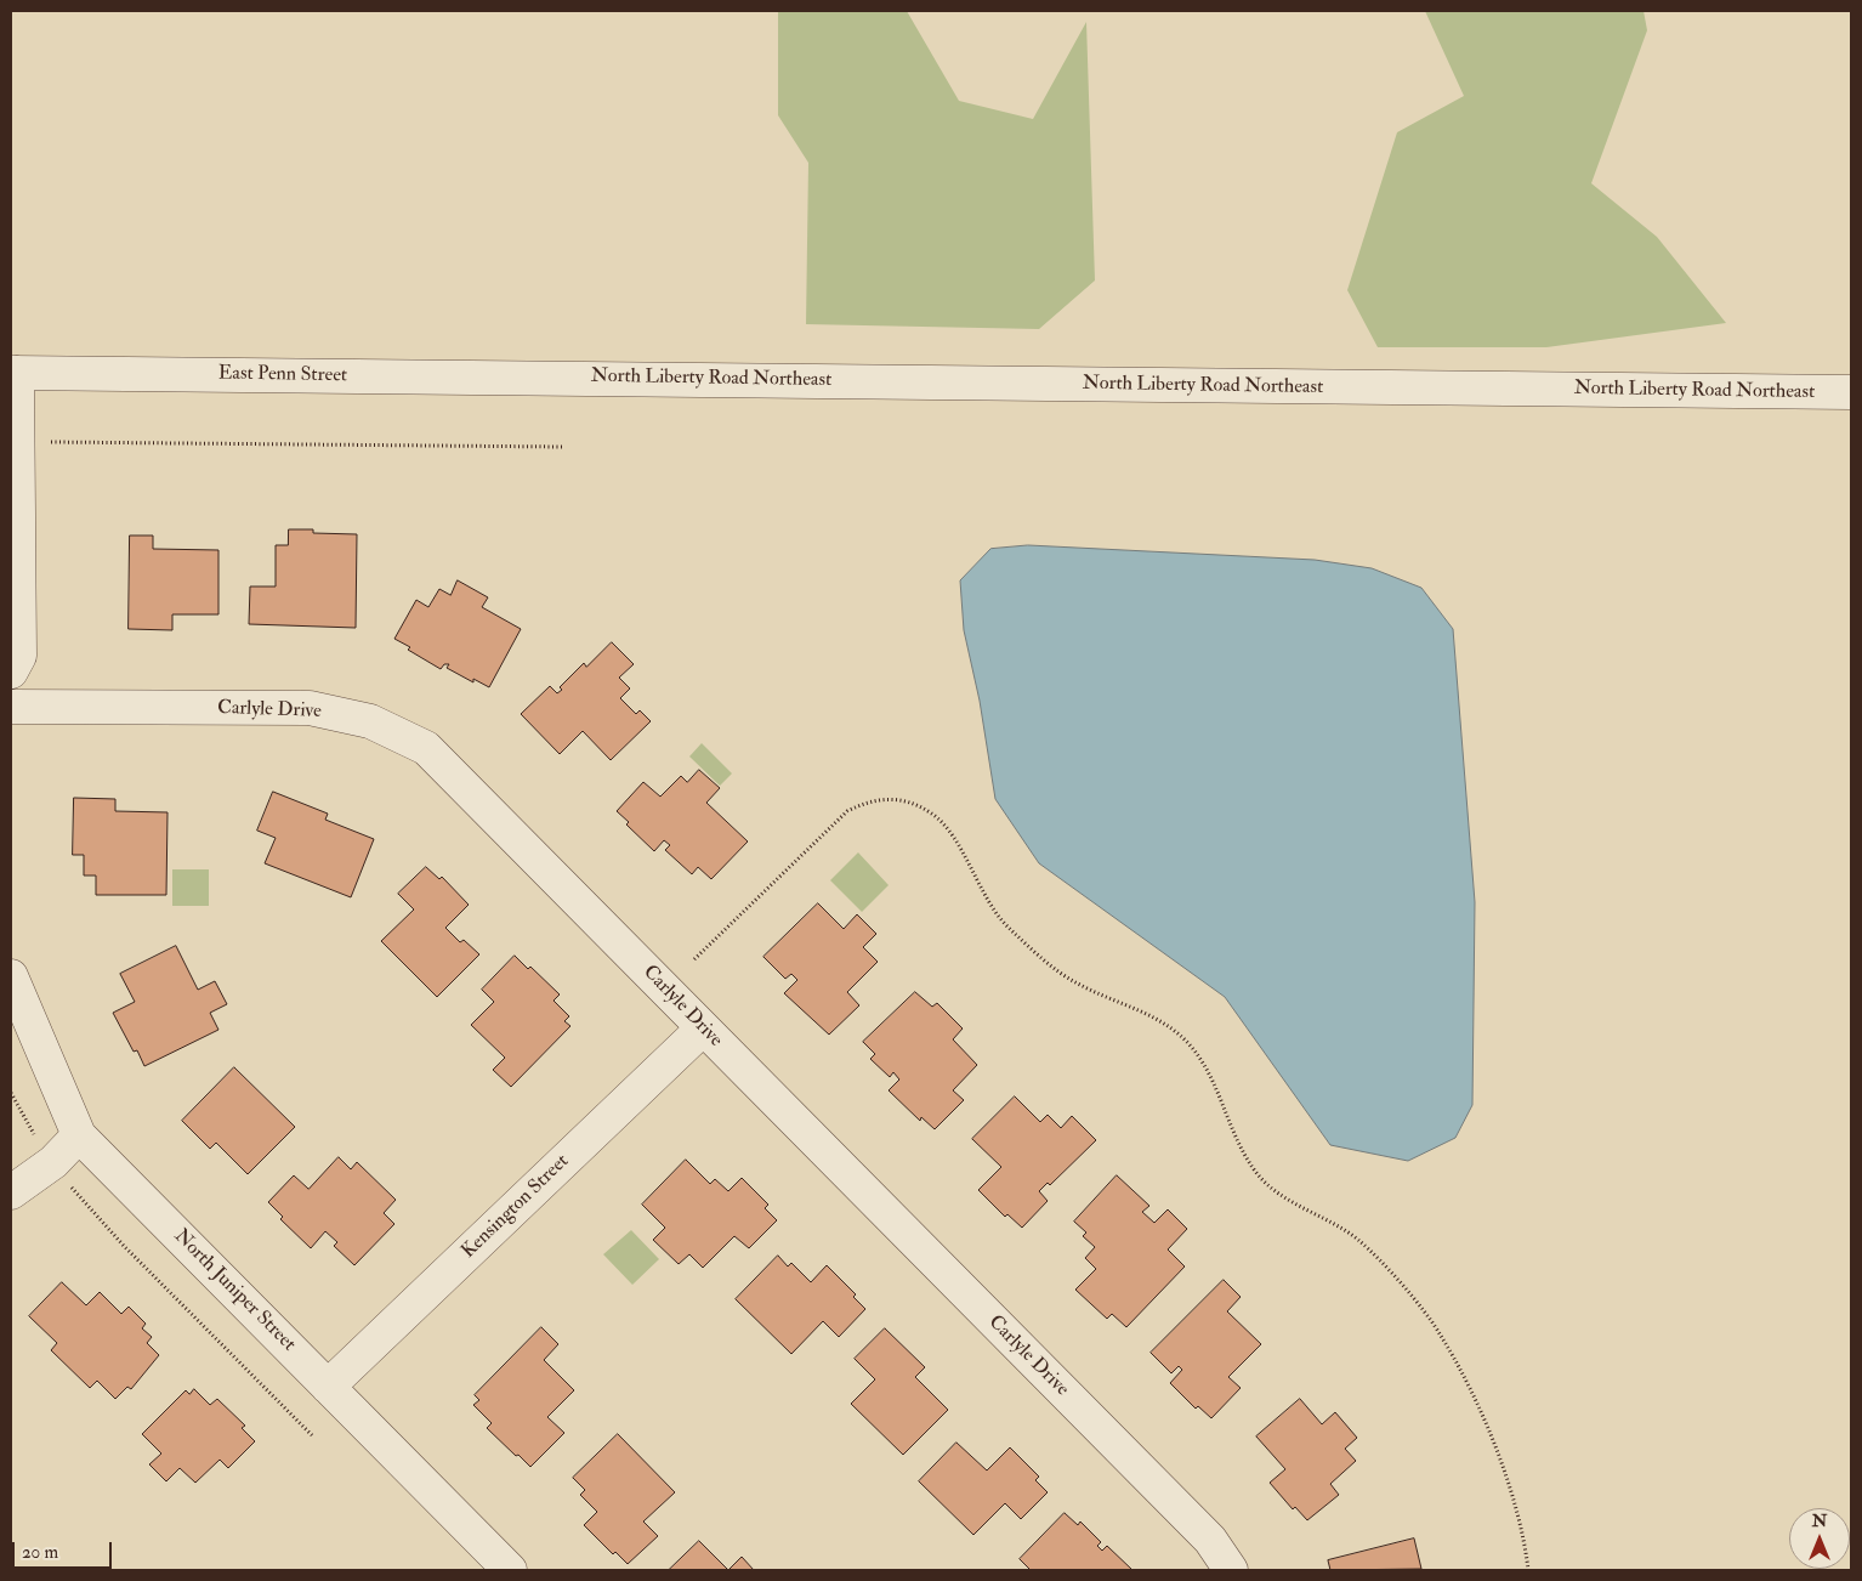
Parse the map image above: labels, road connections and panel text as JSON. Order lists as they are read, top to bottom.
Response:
{
  "streets": {
    "street": [
      "East Penn Street",
      "North Liberty Road Northeast",
      "Carlyle Drive",
      "Kensington Street",
      "North Juniper Street"
    ]
  },
  "crossings": [
    ["East Penn Street", "North Liberty Road Northeast"],
    ["Carlyle Drive", "Kensington Street"],
    ["Kensington Street", "North Juniper Street"]
  ],
  "scale_bar": "20 m",
  "north": "top"
}
